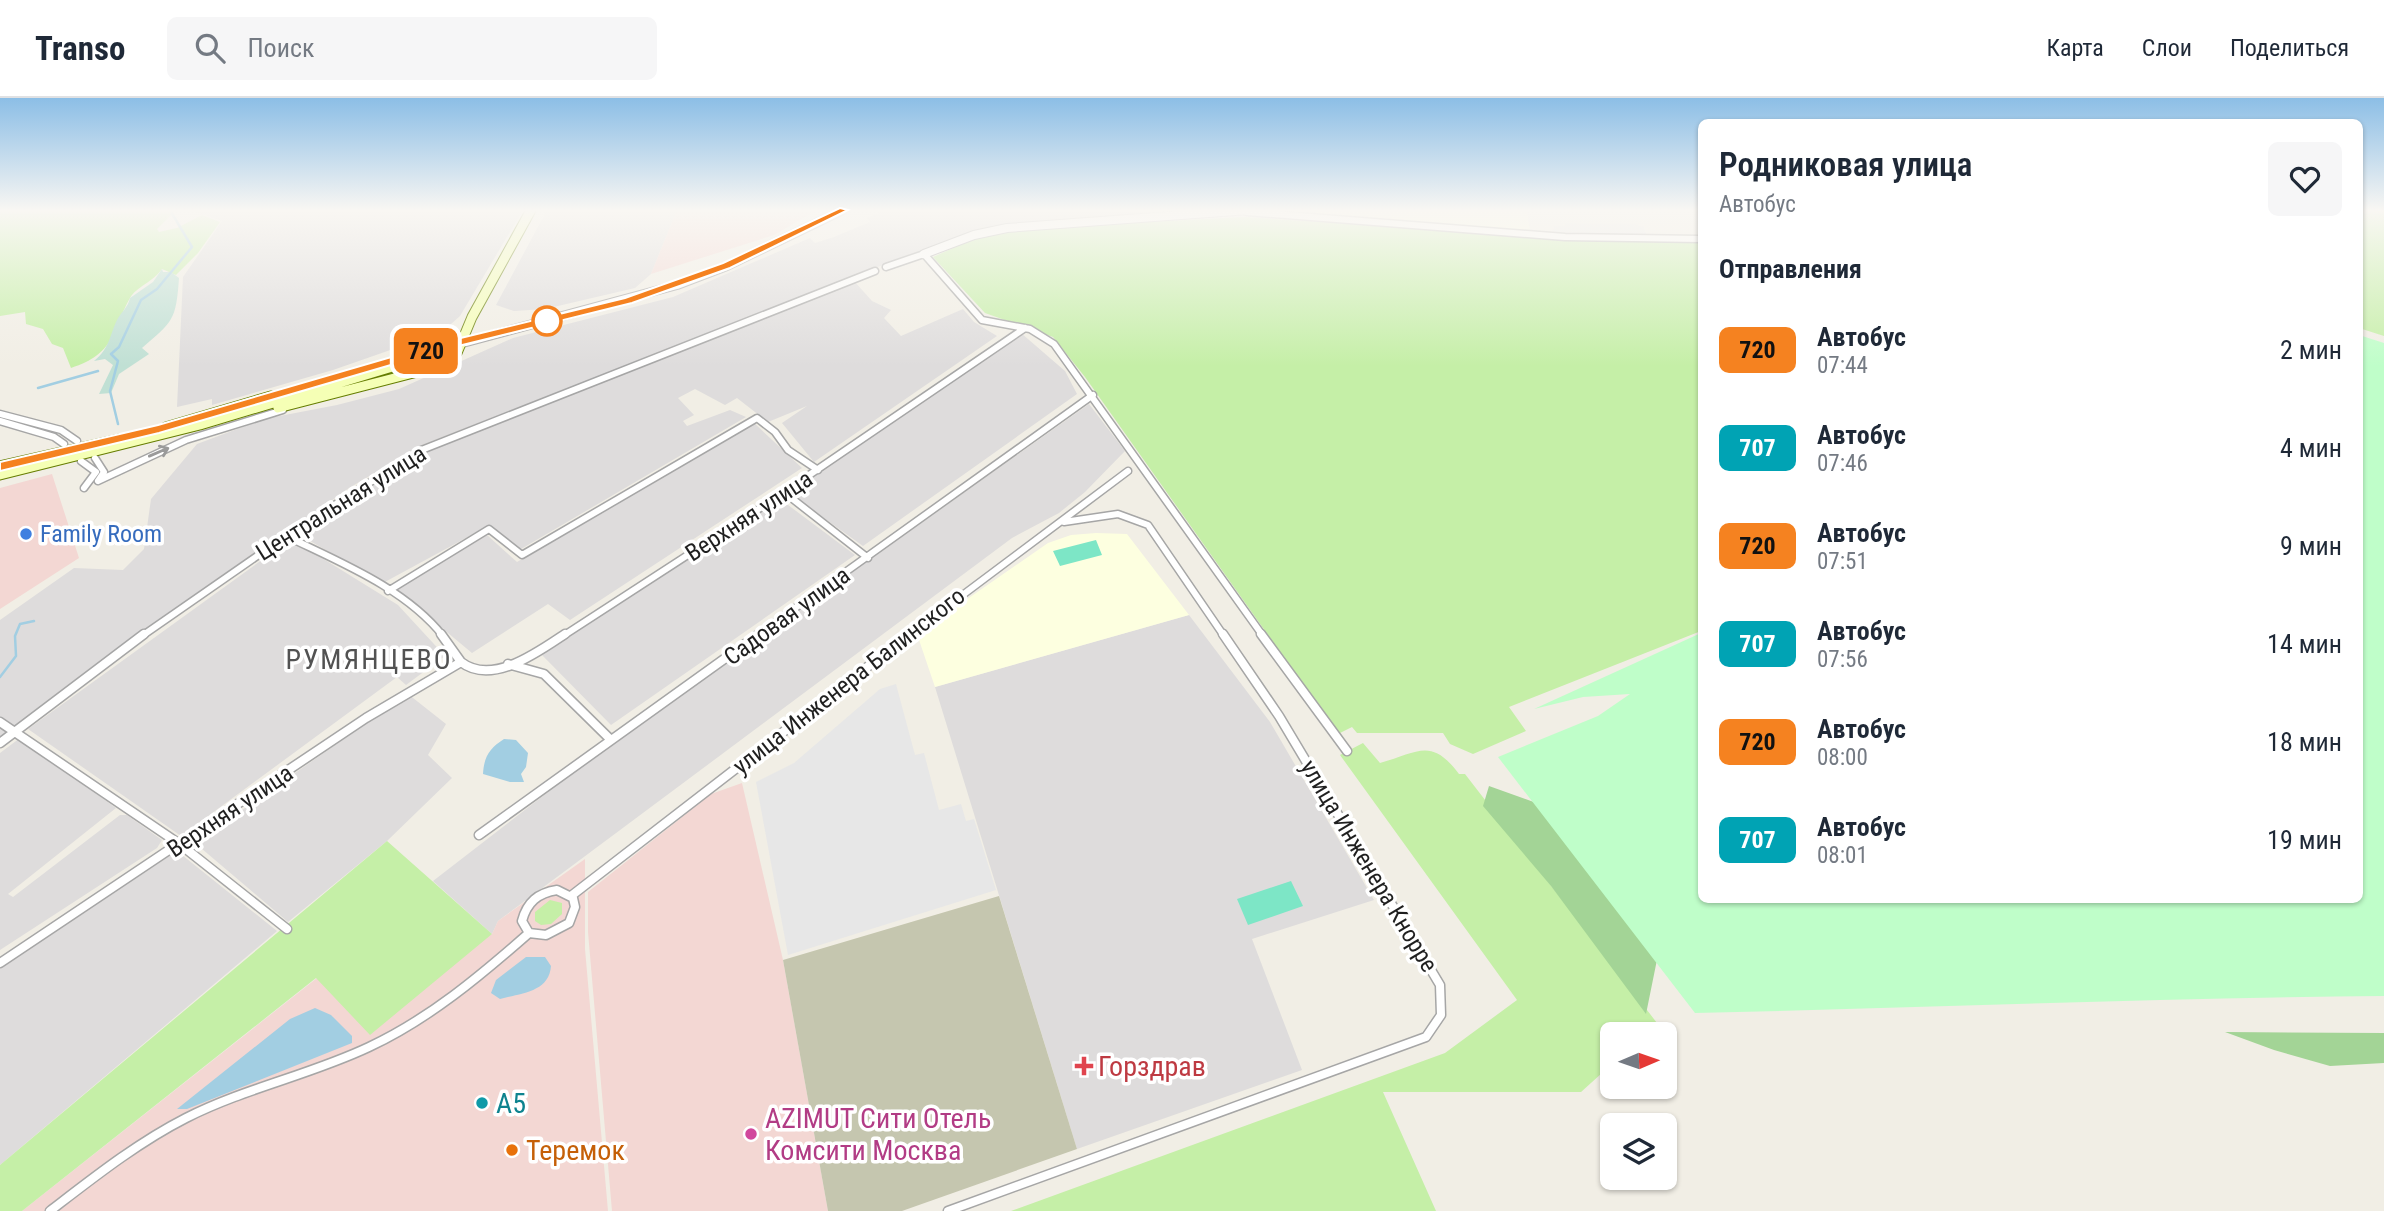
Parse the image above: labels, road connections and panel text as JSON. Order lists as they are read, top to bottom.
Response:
{
  "streets": {
    "street": [
      "Центральная улица",
      "Верхняя улица",
      "Садовая улица",
      "улица Инженера Балинского",
      "улица Инженера Кнорре"
    ]
  },
  "crossings": [
    ["улица Инженера Балинского", "улица Инженера Кнорре"]
  ],
  "districts": ["РУМЯНЦЕВО"],
  "places": {
    "other": [
      "Family Room",
      "А5",
      "AZIMUT Сити Отель Комсити Москва",
      "Теремок"
    ],
    "health": ["Горздрав"]
  },
  "lines": ["bus line 720"],
  "north": "right",
  "page": {
    "header": "Transo",
    "search": "Поиск",
    "nav": ["Карта", "Слои", "Поделиться"],
    "on_map": "720",
    "heading": [
      ["Родниковая улица", "Автобус"],
      "Отправления"
    ],
    "list": [
      {
        "mark": "720",
        "name": "Автобус",
        "note": "07:44",
        "value": "2 мин"
      },
      {
        "mark": "707",
        "name": "Автобус",
        "note": "07:46",
        "value": "4 мин"
      },
      {
        "mark": "720",
        "name": "Автобус",
        "note": "07:51",
        "value": "9 мин"
      },
      {
        "mark": "707",
        "name": "Автобус",
        "note": "07:56",
        "value": "14 мин"
      },
      {
        "mark": "720",
        "name": "Автобус",
        "note": "08:00",
        "value": "18 мин"
      },
      {
        "mark": "707",
        "name": "Автобус",
        "note": "08:01",
        "value": "19 мин"
      }
    ]
  }
}
